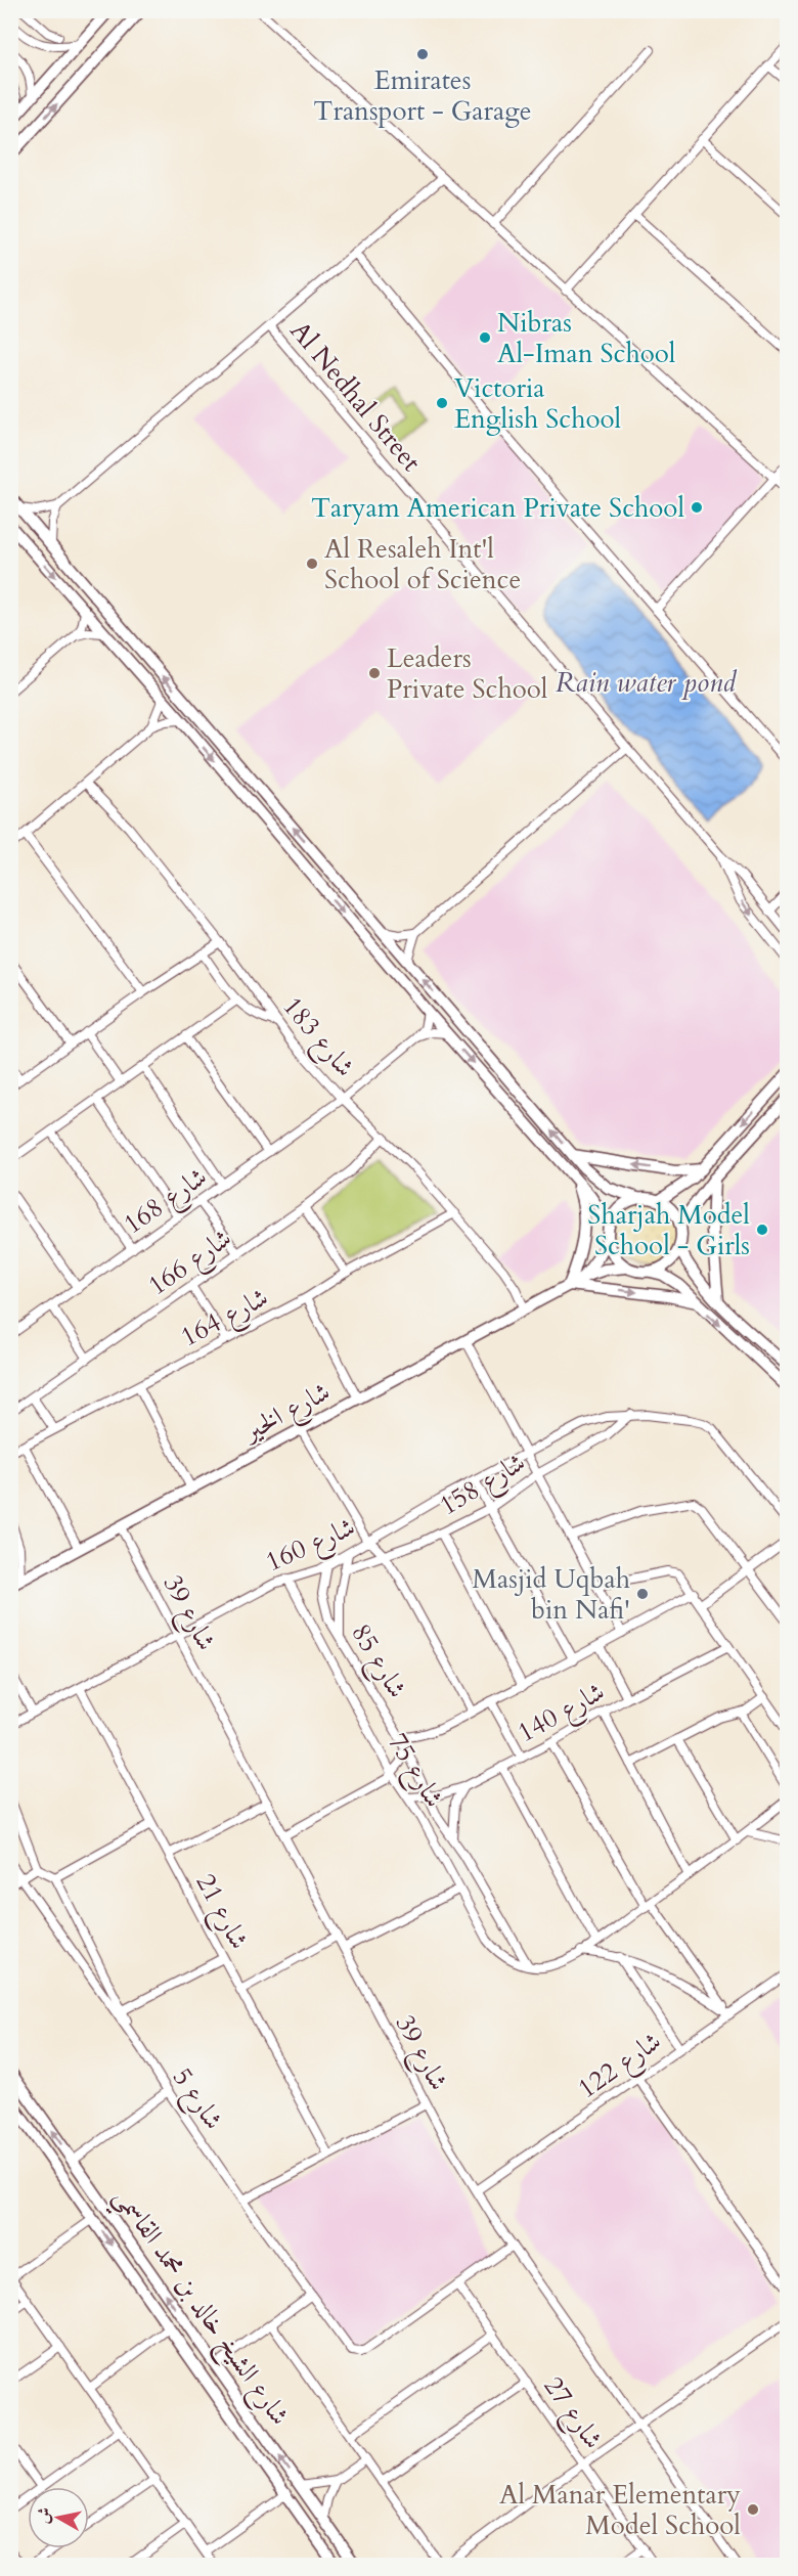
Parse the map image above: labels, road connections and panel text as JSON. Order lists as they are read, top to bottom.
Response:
{
  "streets": {
    "street": [
      "Al Nedhal Street",
      "شارع 183",
      "شارع 168",
      "شارع 166",
      "شارع 164",
      "شارع الخير",
      "شارع 158",
      "شارع 160",
      "شارع 39",
      "شارع 85",
      "شارع 140",
      "شارع 75",
      "شارع 21",
      "شارع 122",
      "شارع 5",
      "شارع الشيخ خالد بن محمد القاسمي",
      "شارع 27"
    ]
  },
  "crossings": [
    ["شارع 183", "شارع 168"],
    ["شارع 183", "شارع 166"],
    ["شارع 183", "شارع 164"],
    ["شارع 183", "شارع الخير"],
    ["شارع الخير", "شارع 39"],
    ["شارع 158", "شارع 160"],
    ["شارع 160", "شارع 39"],
    ["شارع 160", "شارع 85"],
    ["شارع 160", "شارع 75"],
    ["شارع 160", "شارع 21"],
    ["شارع 39", "شارع 122"],
    ["شارع 85", "شارع 140"],
    ["شارع 85", "شارع 75"],
    ["شارع 140", "شارع 75"],
    ["شارع 5", "شارع 27"]
  ],
  "water": ["Rain water pond"],
  "places": [
    "Emirates Transport - Garage",
    "Nibras Al-Iman School",
    "Victoria English School",
    "Taryam American Private School",
    "Al Resaleh Int'l School of Science",
    "Leaders Private School",
    "Sharjah Model School - Girls",
    "Masjid Uqbah bin Nafi'",
    "Al Manar Elementary Model School"
  ],
  "north": "left"
}
